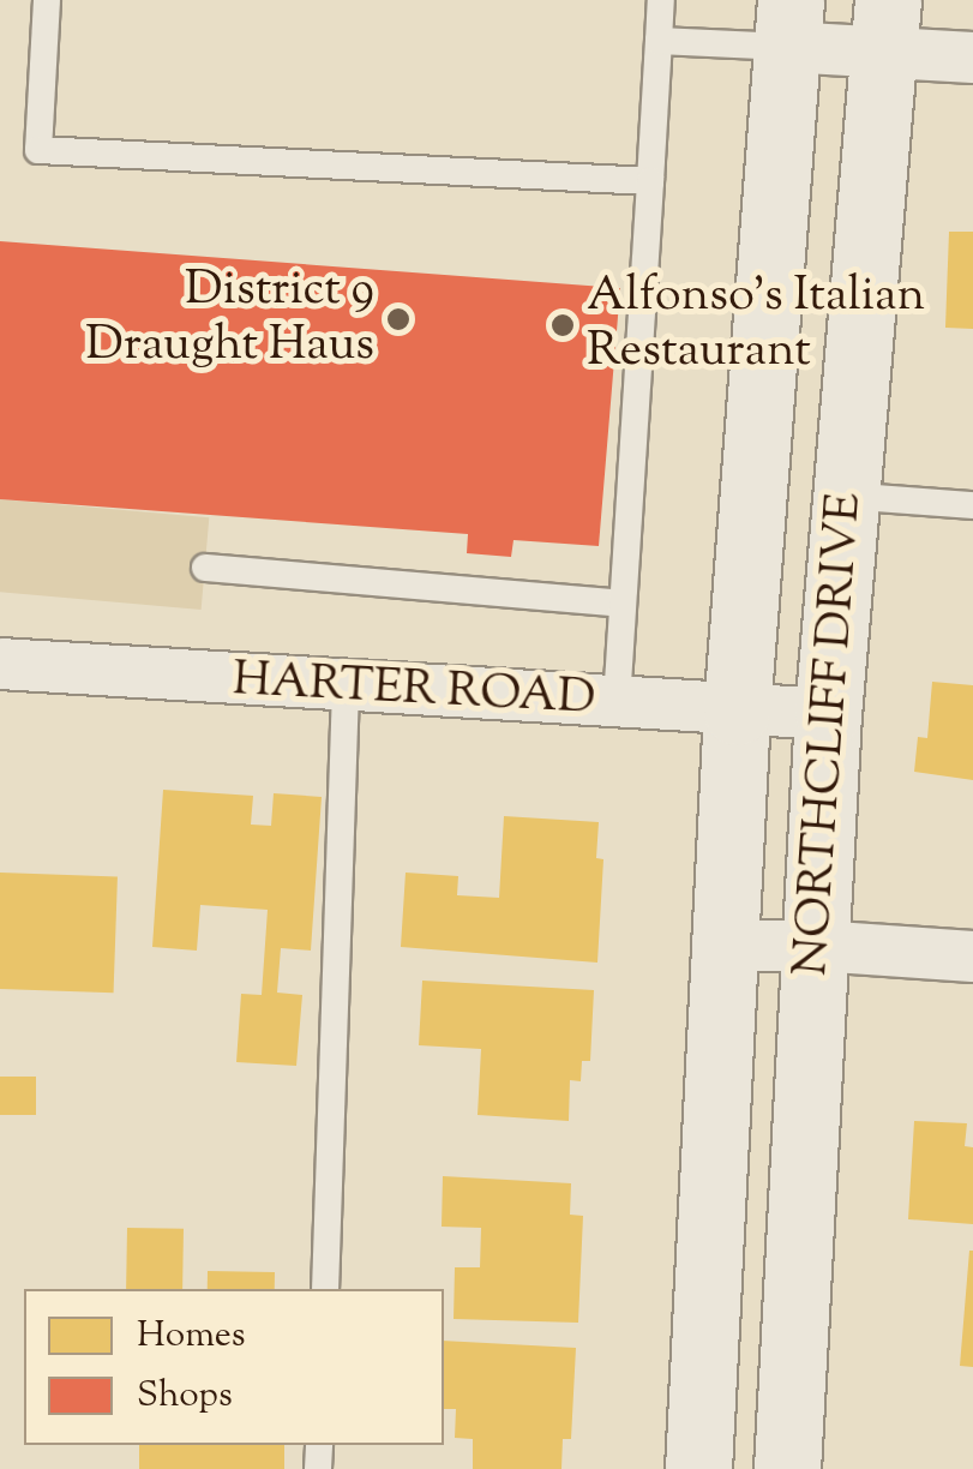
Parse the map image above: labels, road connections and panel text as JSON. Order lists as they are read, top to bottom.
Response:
{
  "streets": {
    "street": ["HARTER ROAD", "NORTHCLIFF DRIVE"]
  },
  "crossings": [
    ["HARTER ROAD", "NORTHCLIFF DRIVE"]
  ],
  "places": ["District 9 Draught Haus", "Alfonso's Italian Restaurant"],
  "legend": ["Homes", "Shops"]
}
